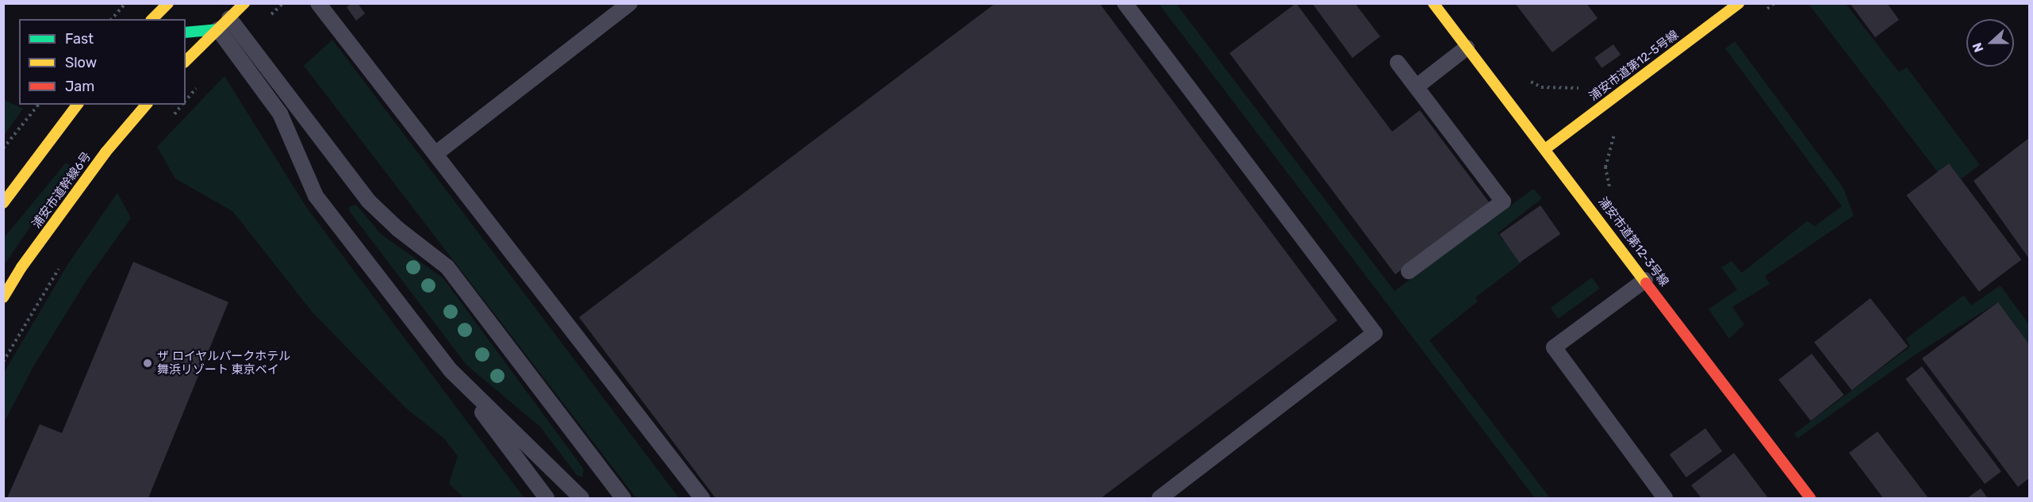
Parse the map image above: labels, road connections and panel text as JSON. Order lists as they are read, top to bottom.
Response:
{
  "streets": {
    "street": ["浦安市道第12-5号線", "浦安市道幹線6号", "浦安市道第12-3号線"]
  },
  "crossings": [
    ["浦安市道第12-5号線", "浦安市道第12-3号線"]
  ],
  "places": ["ザ ロイヤルパークホテル 舞浜リゾート 東京ベイ"],
  "legend": ["Fast", "Slow", "Jam"],
  "north": "left"
}
